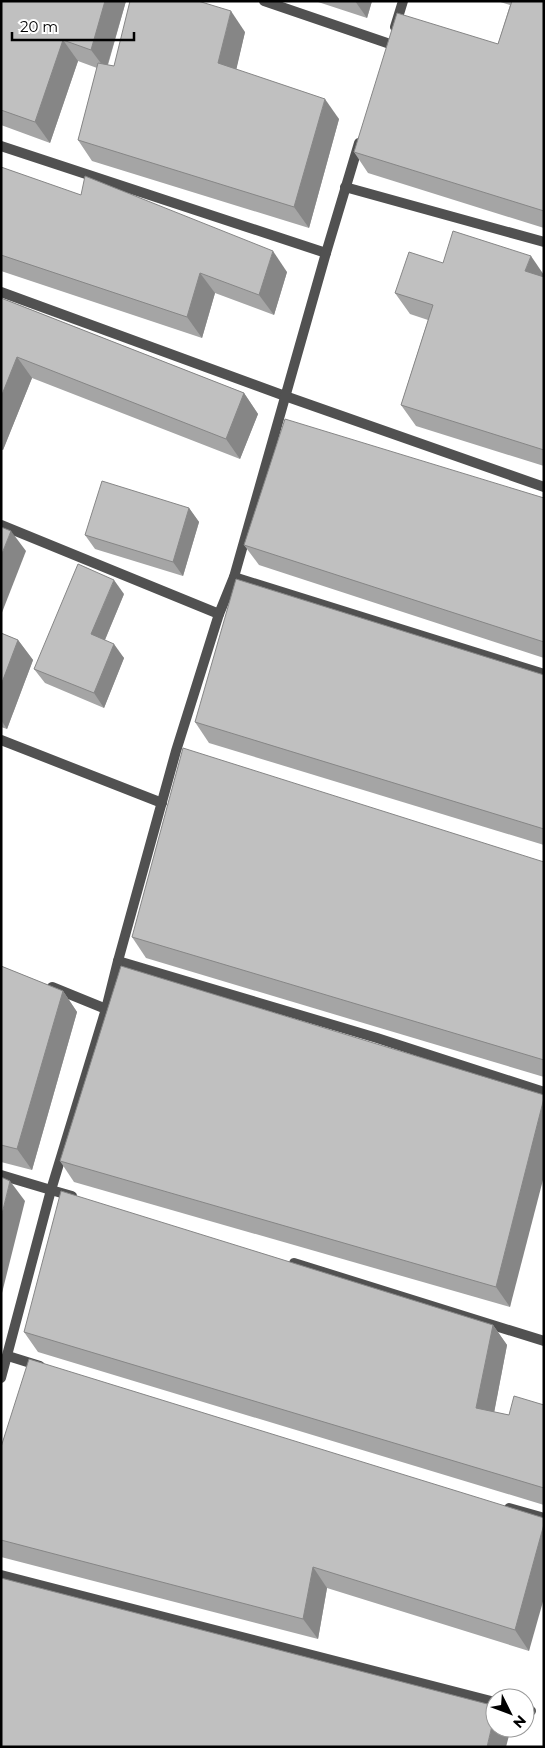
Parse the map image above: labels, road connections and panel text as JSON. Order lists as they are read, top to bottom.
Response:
{
  "scale_bar": "20 m",
  "north": "bottom right"
}
